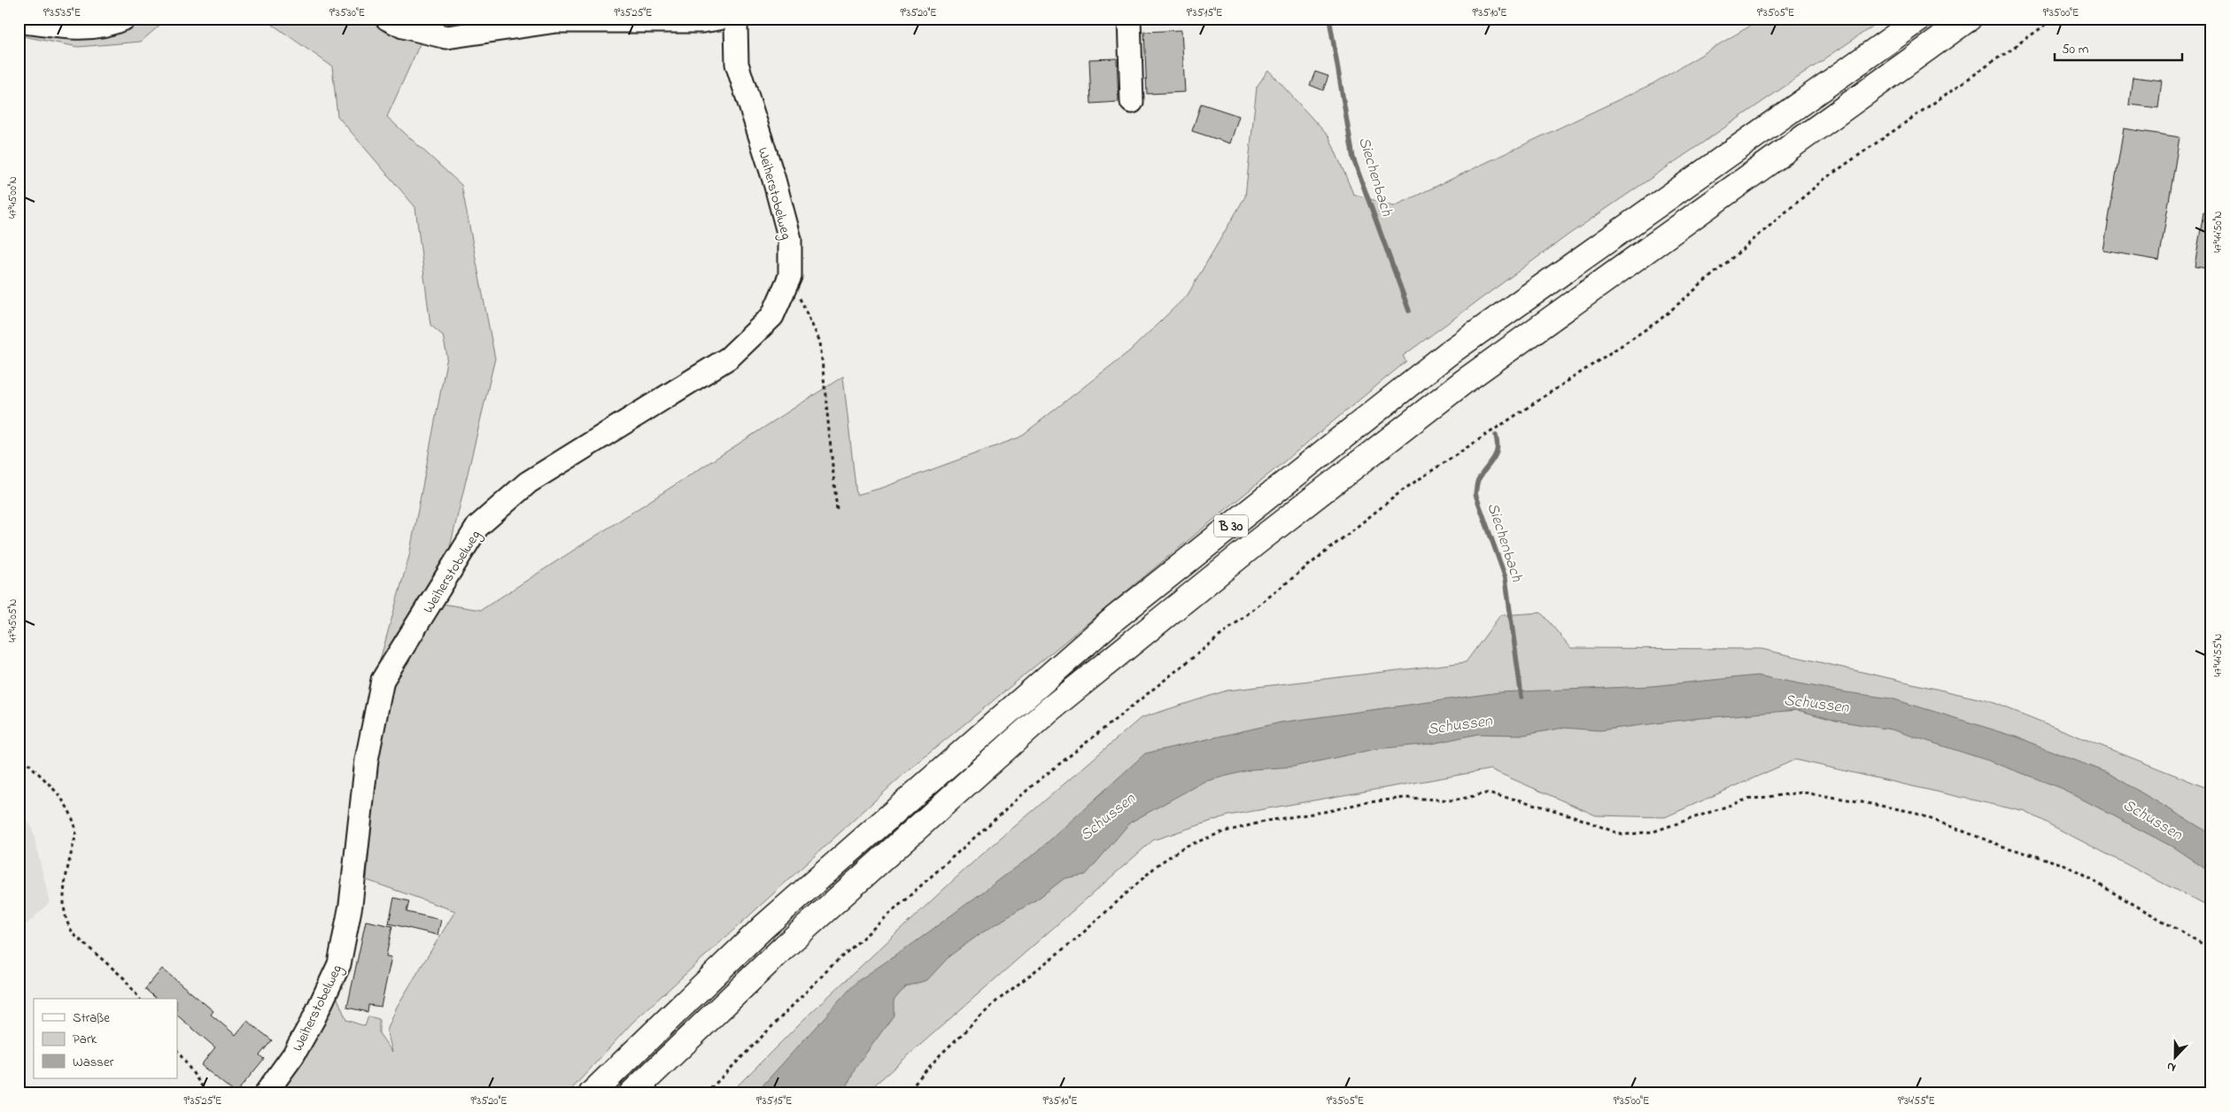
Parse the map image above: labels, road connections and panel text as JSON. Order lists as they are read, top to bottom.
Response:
{
  "streets": {
    "highway": ["B 30"],
    "street": ["Weiherstobelweg"]
  },
  "water": ["Siechenbach", "Schussen"],
  "legend": ["Straße", "Park", "Wasser"],
  "scale_bar": "50 m",
  "north": "bottom",
  "coordinates": [
    "9°35'35\"E",
    "9°35'30\"E",
    "9°35'25\"E",
    "9°35'20\"E",
    "9°35'15\"E",
    "9°35'10\"E",
    "9°35'05\"E",
    "9°35'00\"E",
    "47°45'00\"N",
    "47°44'50\"N",
    "47°45'05\"N",
    "47°44'55\"N",
    "9°34'55\"E"
  ]
}
